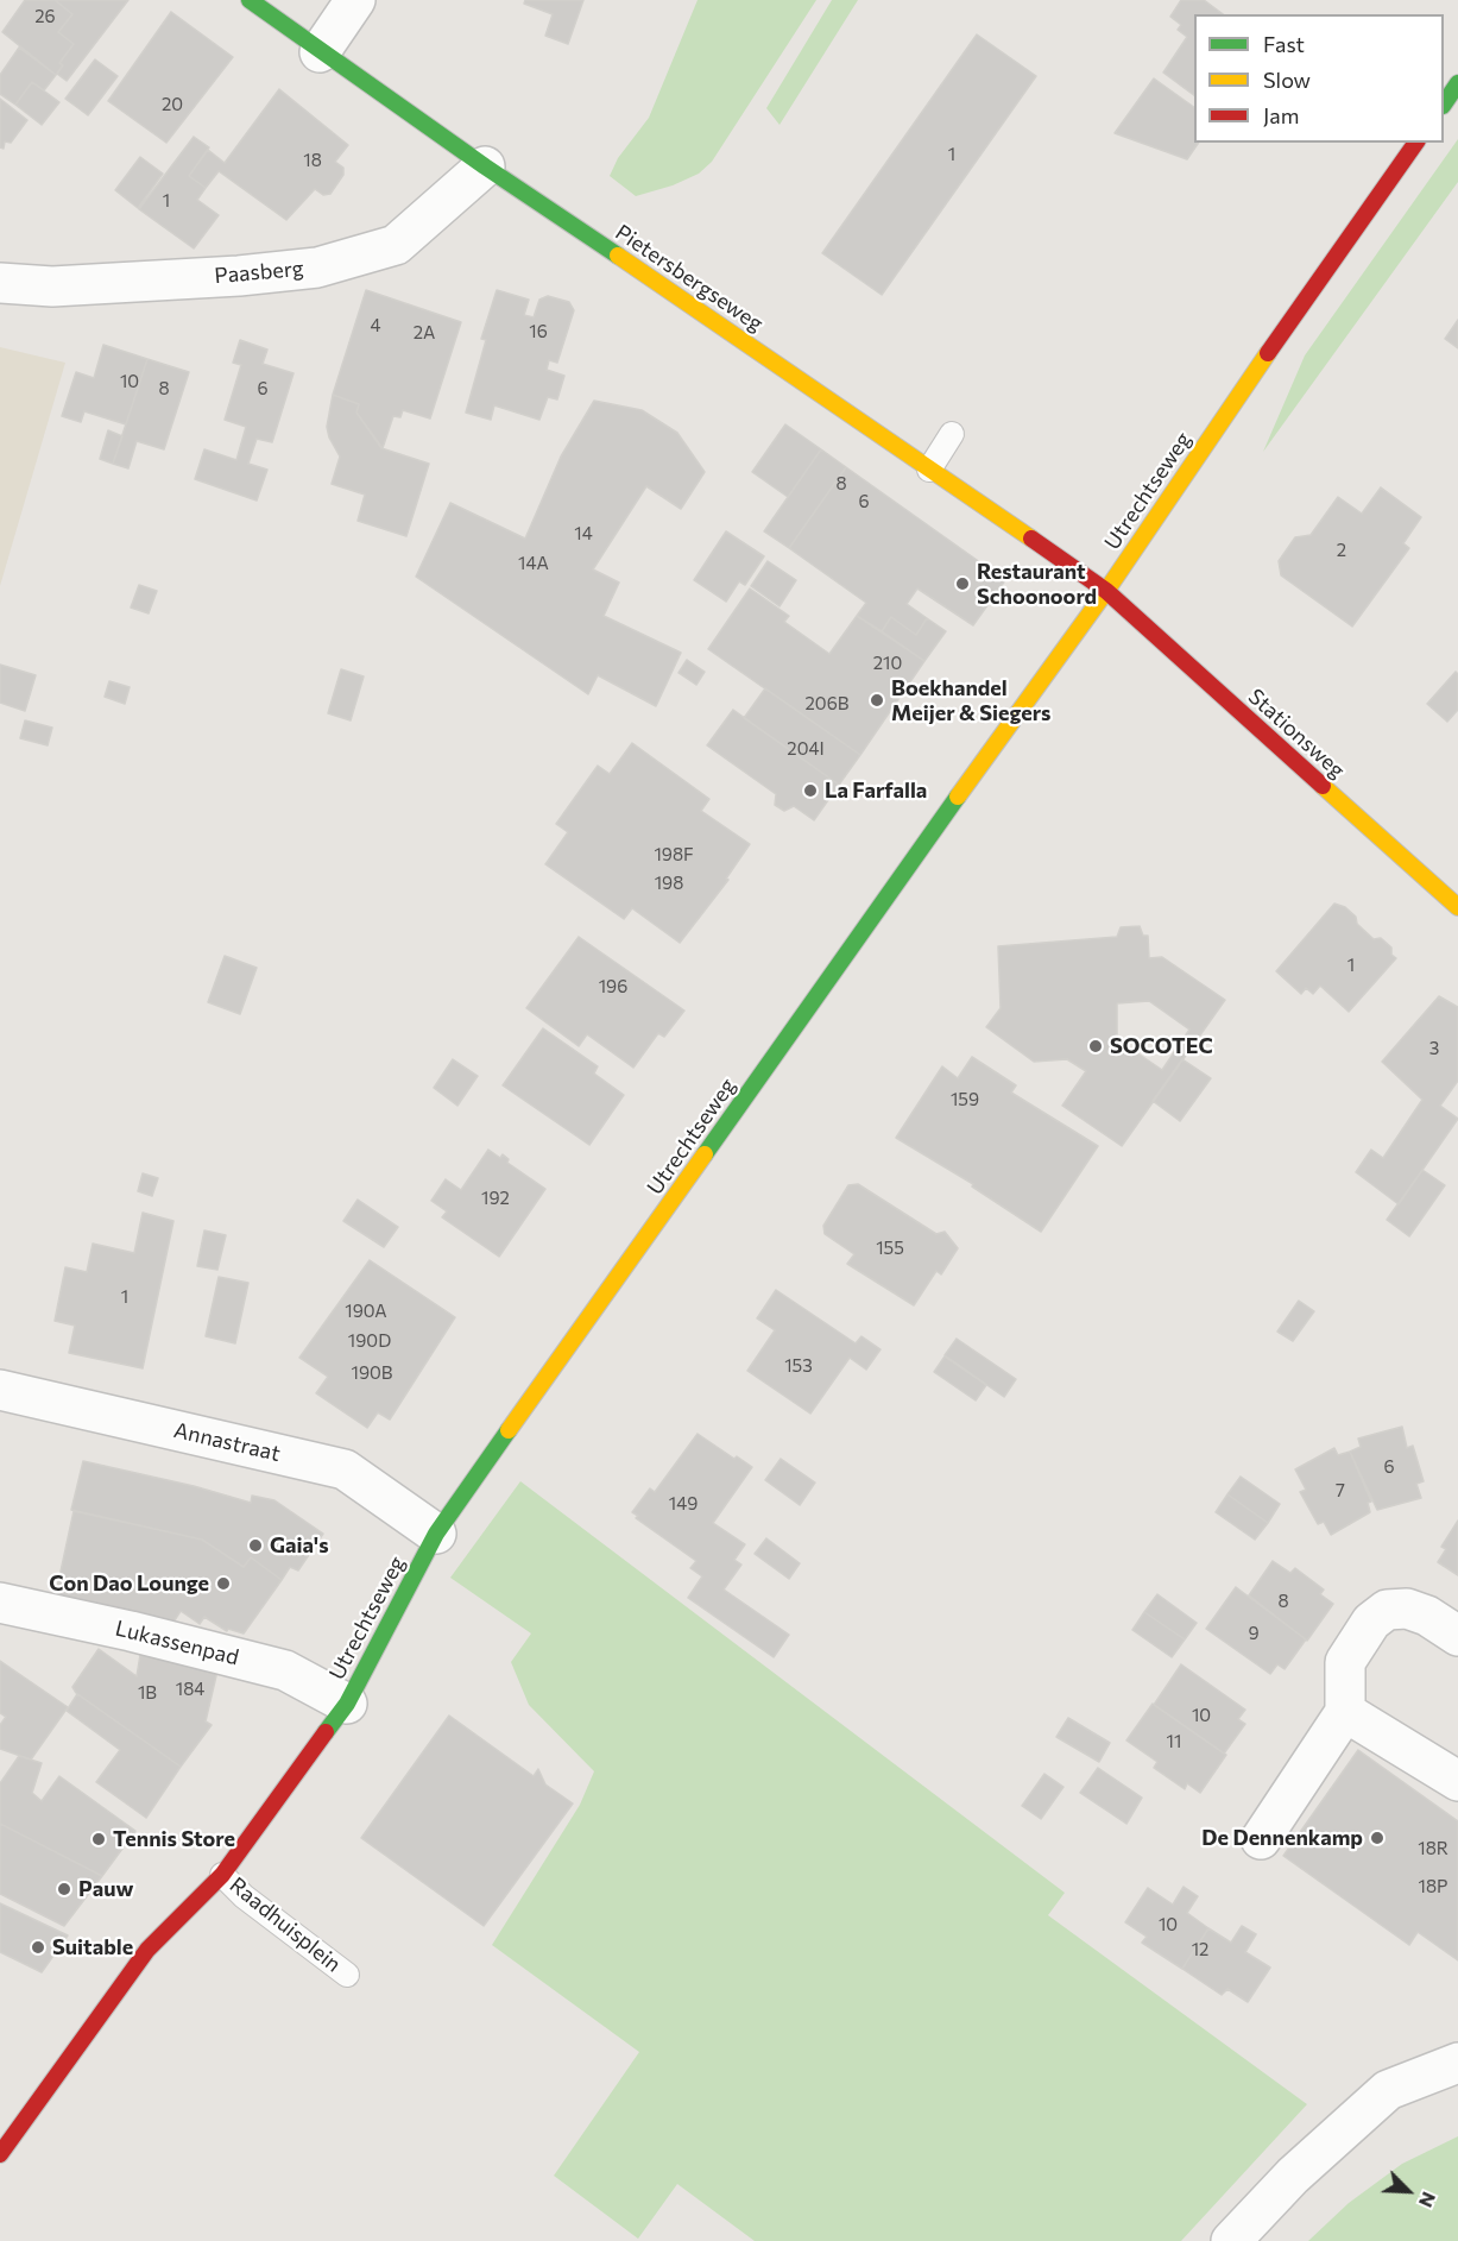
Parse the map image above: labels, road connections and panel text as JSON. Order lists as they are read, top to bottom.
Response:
{
  "streets": {
    "main road": ["Pietersbergseweg", "Utrechtseweg", "Stationsweg"],
    "street": ["Paasberg", "Annastraat", "Lukassenpad"],
    "lane": ["Raadhuisplein"]
  },
  "crossings": [
    ["Paasberg", "Pietersbergseweg"],
    ["Pietersbergseweg", "Utrechtseweg"],
    ["Pietersbergseweg", "Stationsweg"],
    ["Utrechtseweg", "Stationsweg"],
    ["Utrechtseweg", "Annastraat"],
    ["Utrechtseweg", "Lukassenpad"],
    ["Utrechtseweg", "Raadhuisplein"]
  ],
  "places": [
    "Restaurant Schoonoord",
    "Boekhandel Meijer & Siegers",
    "La Farfalla",
    "SOCOTEC",
    "Gaia's",
    "Con Dao Lounge",
    "De Dennenkamp",
    "Tennis Store",
    "Pauw",
    "Suitable"
  ],
  "house_numbers": [
    "26",
    "20",
    "1",
    "18",
    "1",
    "4",
    "16",
    "2A",
    "10",
    "8",
    "6",
    "8",
    "6",
    "14",
    "2",
    "14A",
    "210",
    "206B",
    "204I",
    "198F",
    "198",
    "1",
    "196",
    "3",
    "159",
    "192",
    "155",
    "1",
    "190A",
    "190D",
    "153",
    "190B",
    "6",
    "7",
    "149",
    "8",
    "9",
    "184",
    "1B",
    "10",
    "11",
    "18R",
    "18P",
    "10",
    "12"
  ],
  "legend": ["Fast", "Slow", "Jam"],
  "north": "bottom right"
}
